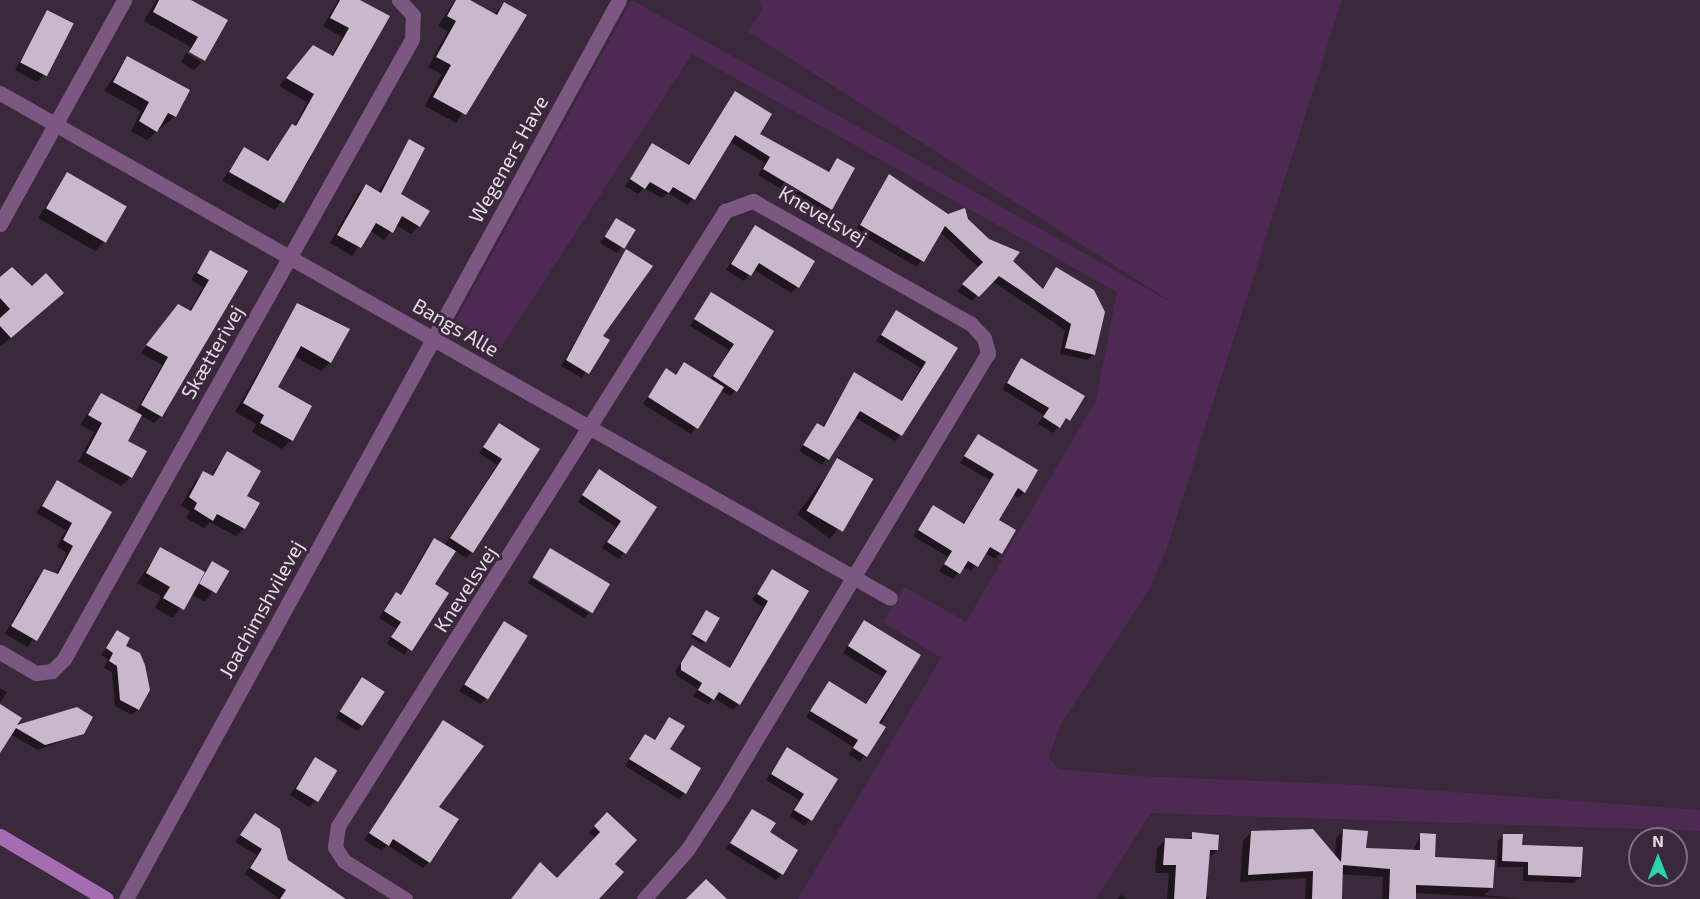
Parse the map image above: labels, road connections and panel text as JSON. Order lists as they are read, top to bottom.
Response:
{
  "streets": {
    "street": [
      "Wegeners Have",
      "Knevelsvej",
      "Bangs Alle",
      "Skætterivej",
      "Joachimshvilevej"
    ]
  },
  "crossings": [
    ["Wegeners Have", "Bangs Alle"],
    ["Wegeners Have", "Joachimshvilevej"],
    ["Knevelsvej", "Bangs Alle"],
    ["Bangs Alle", "Skætterivej"],
    ["Bangs Alle", "Joachimshvilevej"]
  ],
  "north": "top"
}
